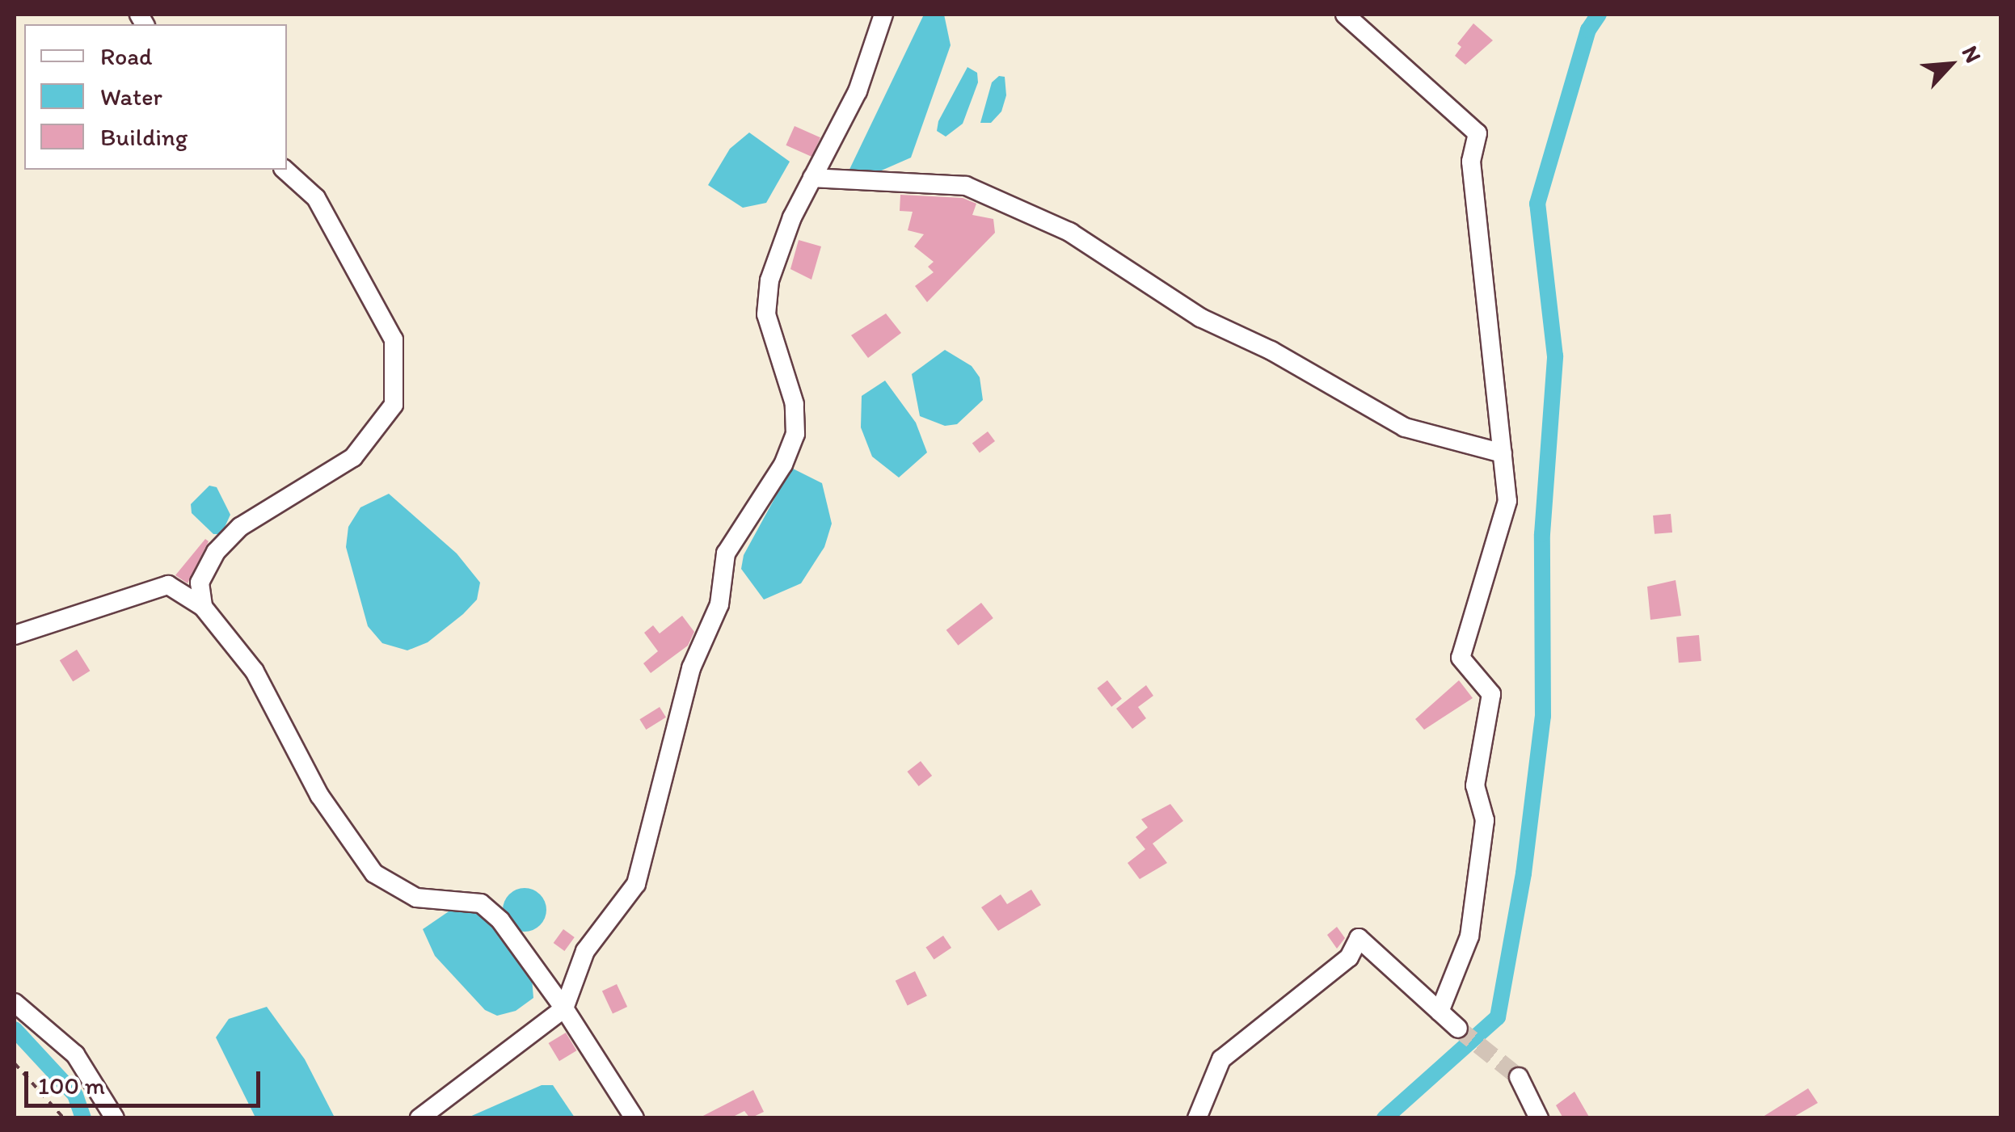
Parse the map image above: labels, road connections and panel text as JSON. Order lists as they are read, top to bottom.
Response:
{
  "legend": ["Road", "Water", "Building"],
  "scale_bar": "100 m",
  "north": "top right"
}
